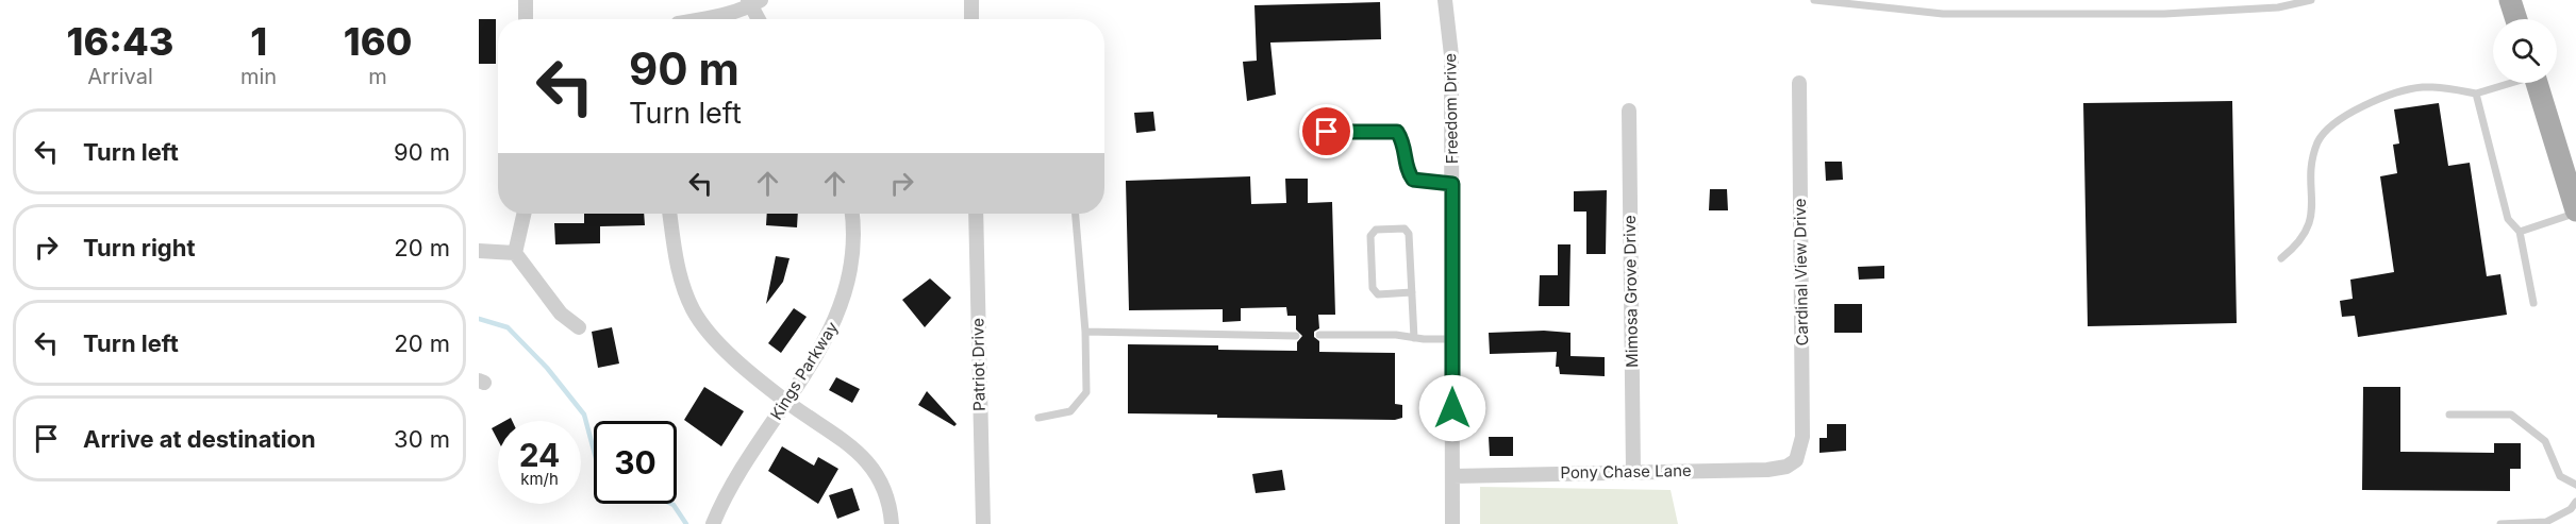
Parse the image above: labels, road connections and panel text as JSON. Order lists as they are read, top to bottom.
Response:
{
  "streets": {
    "street": [
      "Freedom Drive",
      "Cardinal View Drive",
      "Mimosa Grove Drive",
      "Patriot Drive",
      "Kings Parkway",
      "Pony Chase Lane"
    ]
  },
  "crossings": [
    ["Freedom Drive", "Pony Chase Lane"],
    ["Cardinal View Drive", "Pony Chase Lane"],
    ["Mimosa Grove Drive", "Pony Chase Lane"]
  ],
  "page": {
    "eta": [
      "16:43",
      "Arrival",
      "1",
      "min",
      "160",
      "m"
    ],
    "turn": ["90 m", "Turn left"],
    "list": [
      {
        "name": "Turn left",
        "value": "90 m"
      },
      {
        "name": "Turn right",
        "value": "20 m"
      },
      {
        "name": "Turn left",
        "value": "20 m"
      },
      {
        "name": "Arrive at destination",
        "value": "30 m"
      }
    ],
    "speed": "24 km/h",
    "limit": "30"
  }
}
